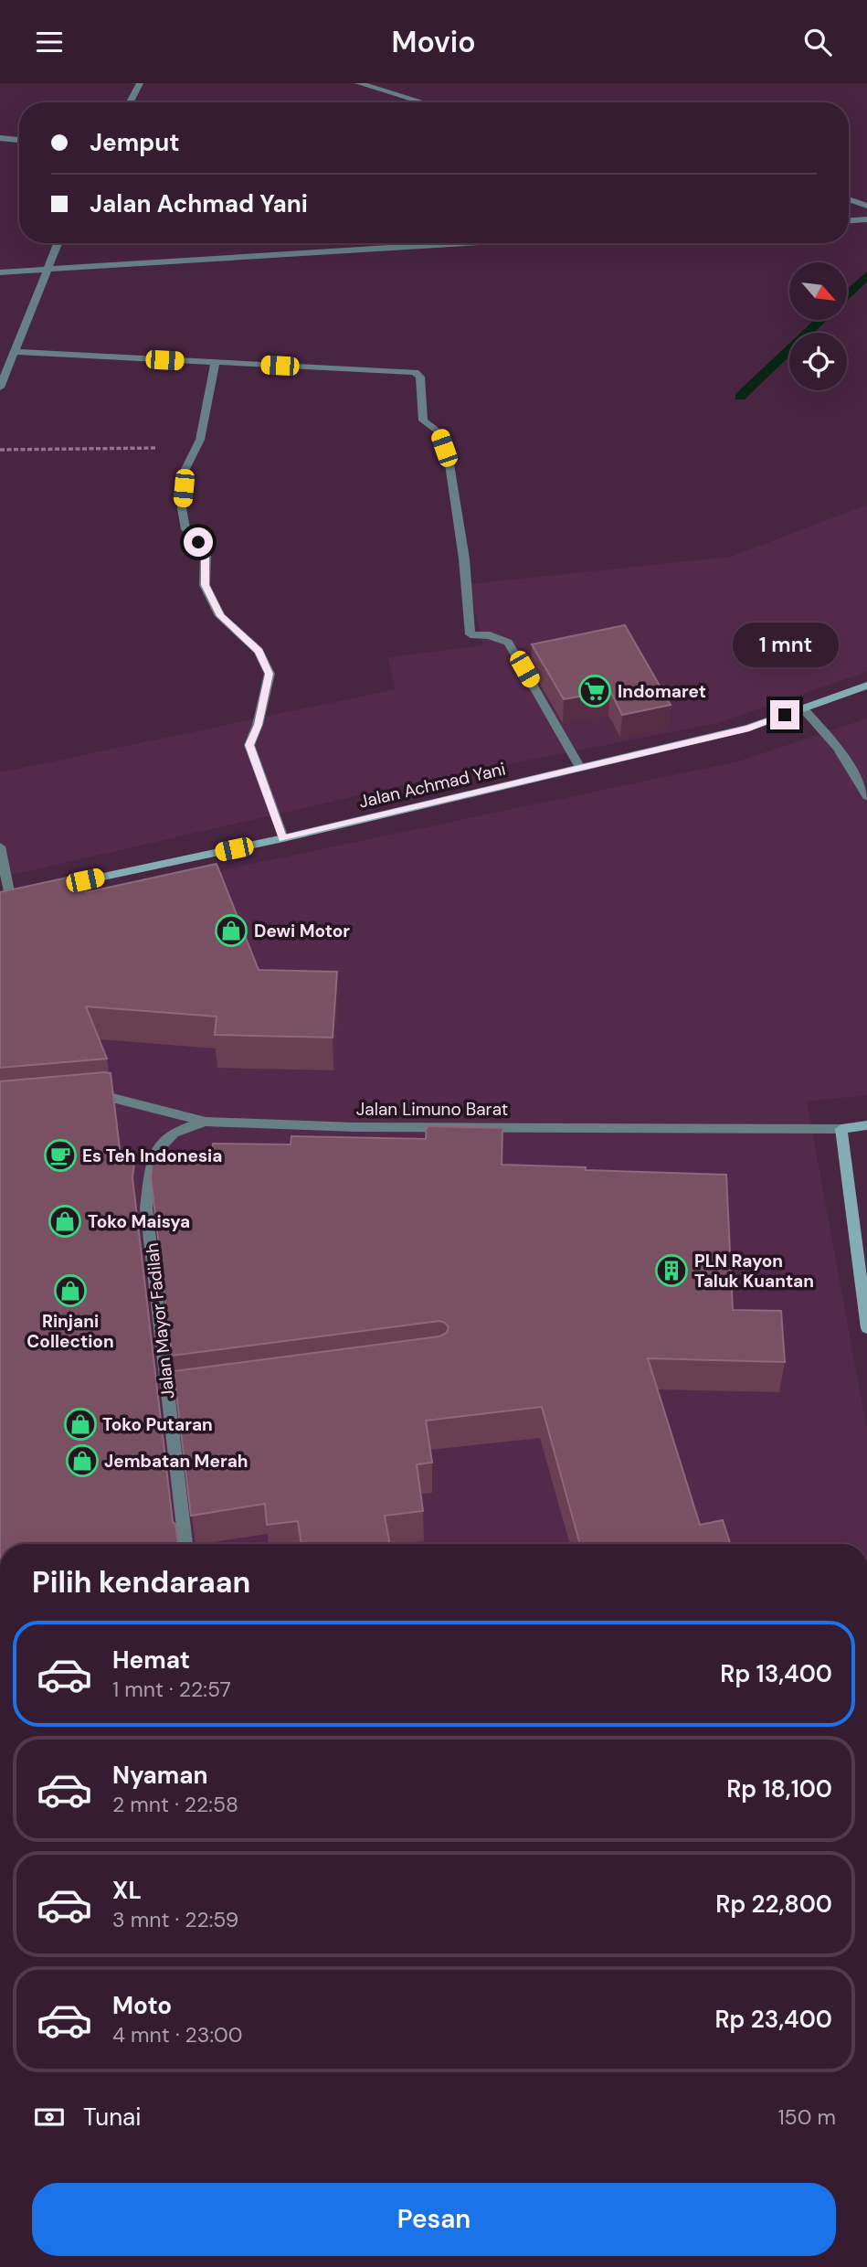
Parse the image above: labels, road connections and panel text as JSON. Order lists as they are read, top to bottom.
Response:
{
  "streets": {
    "street": ["Jalan Achmad Yani", "Jalan Limuno Barat", "Jalan Mayor Fadilah"]
  },
  "crossings": [
    ["Jalan Limuno Barat", "Jalan Mayor Fadilah"]
  ],
  "places": {
    "supermarket": ["Indomaret"],
    "shop": [
      "Dewi Motor",
      "Toko Maisya",
      "Rinjani Collection",
      "Toko Putaran",
      "Jembatan Merah"
    ],
    "cafe": ["Es Teh Indonesia"],
    "building": ["PLN Rayon Taluk Kuantan"]
  },
  "north": "bottom right",
  "page": {
    "header": "Movio",
    "banner": ["Jemput", "Jalan Achmad Yani"],
    "bubble": "1 mnt",
    "heading": "Pilih kendaraan",
    "list": [
      {
        "name": "Hemat",
        "note": "1 mnt · 22:57",
        "value": "Rp 13,400"
      },
      {
        "name": "Nyaman",
        "note": "2 mnt · 22:58",
        "value": "Rp 18,100"
      },
      {
        "name": "XL",
        "note": "3 mnt · 22:59",
        "value": "Rp 22,800"
      },
      {
        "name": "Moto",
        "note": "4 mnt · 23:00",
        "value": "Rp 23,400"
      }
    ],
    "pay": ["Tunai", "150 m"],
    "buttons": "Pesan"
  }
}
